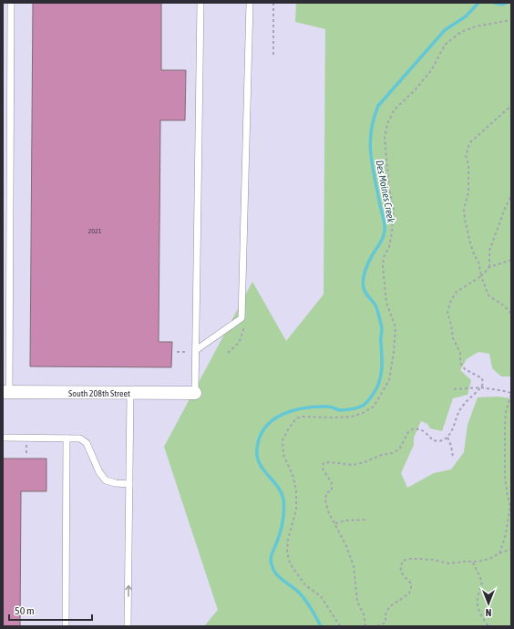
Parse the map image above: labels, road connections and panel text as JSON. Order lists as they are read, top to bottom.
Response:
{
  "streets": {
    "street": ["South 208th Street"]
  },
  "water": ["Des Moines Creek"],
  "house_numbers": ["2021"],
  "scale_bar": "50 m",
  "north": "bottom"
}
